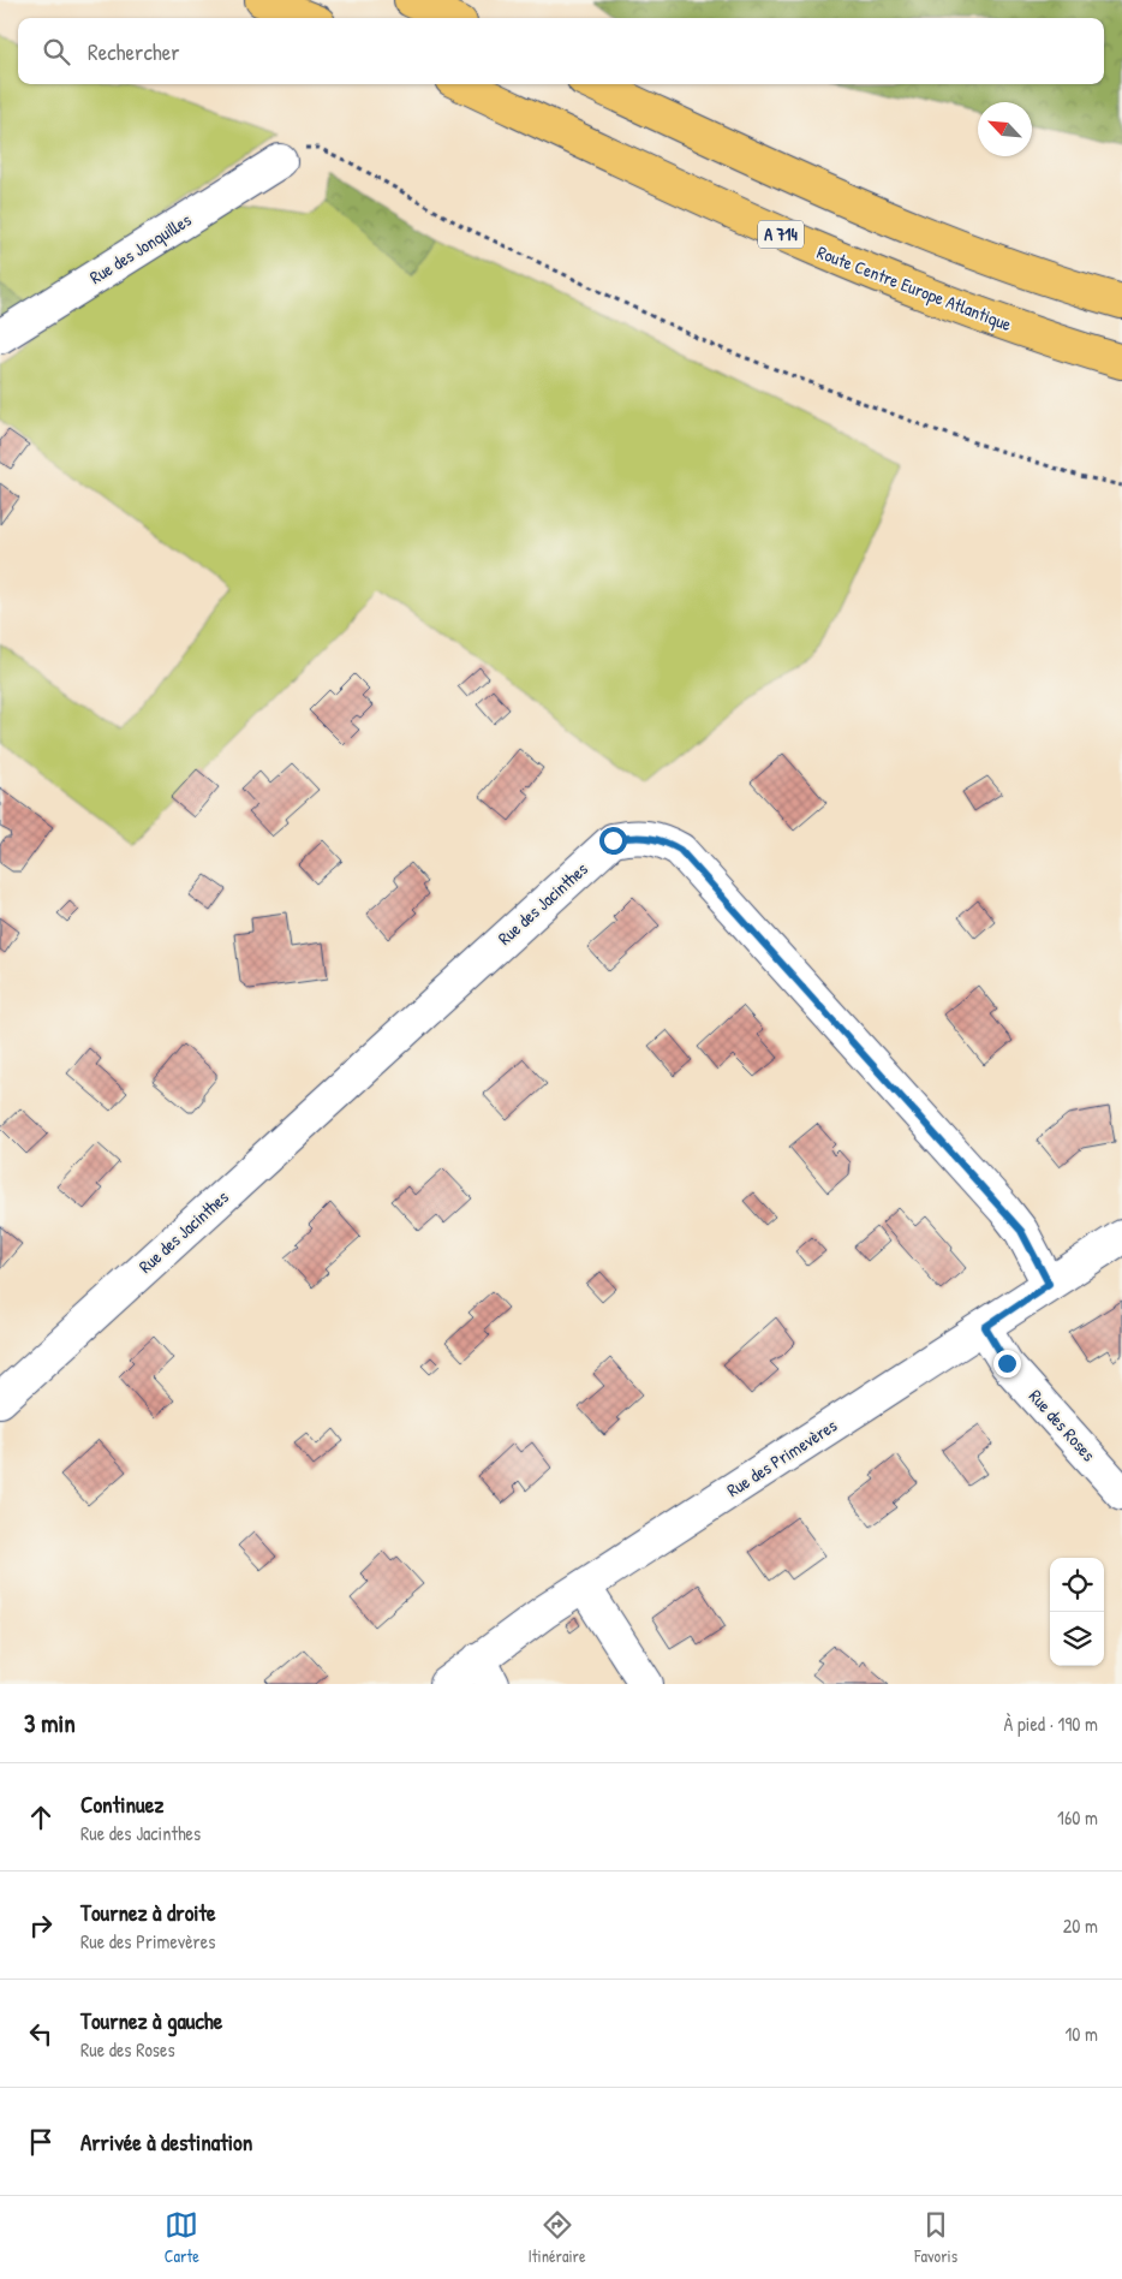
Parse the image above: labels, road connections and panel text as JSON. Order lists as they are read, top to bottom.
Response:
{
  "streets": {
    "highway": ["A 714", "Route Centre Europe Atlantique"],
    "street": [
      "Rue des Jonquilles",
      "Rue des Jacinthes",
      "Rue des Roses",
      "Rue des Primevères"
    ]
  },
  "crossings": [
    ["Rue des Jacinthes", "Rue des Primevères"],
    ["Rue des Roses", "Rue des Primevères"]
  ],
  "north": "top left",
  "page": {
    "search": "Rechercher",
    "heading": ["3 min", "À pied · 190 m"],
    "list": [
      ["Continuez", "Rue des Jacinthes", "160 m"],
      ["Tournez à droite", "Rue des Primevères", "20 m"],
      ["Tournez à gauche", "Rue des Roses", "10 m"],
      "Arrivée à destination"
    ],
    "nav": ["Carte", "Itinéraire", "Favoris"]
  }
}
